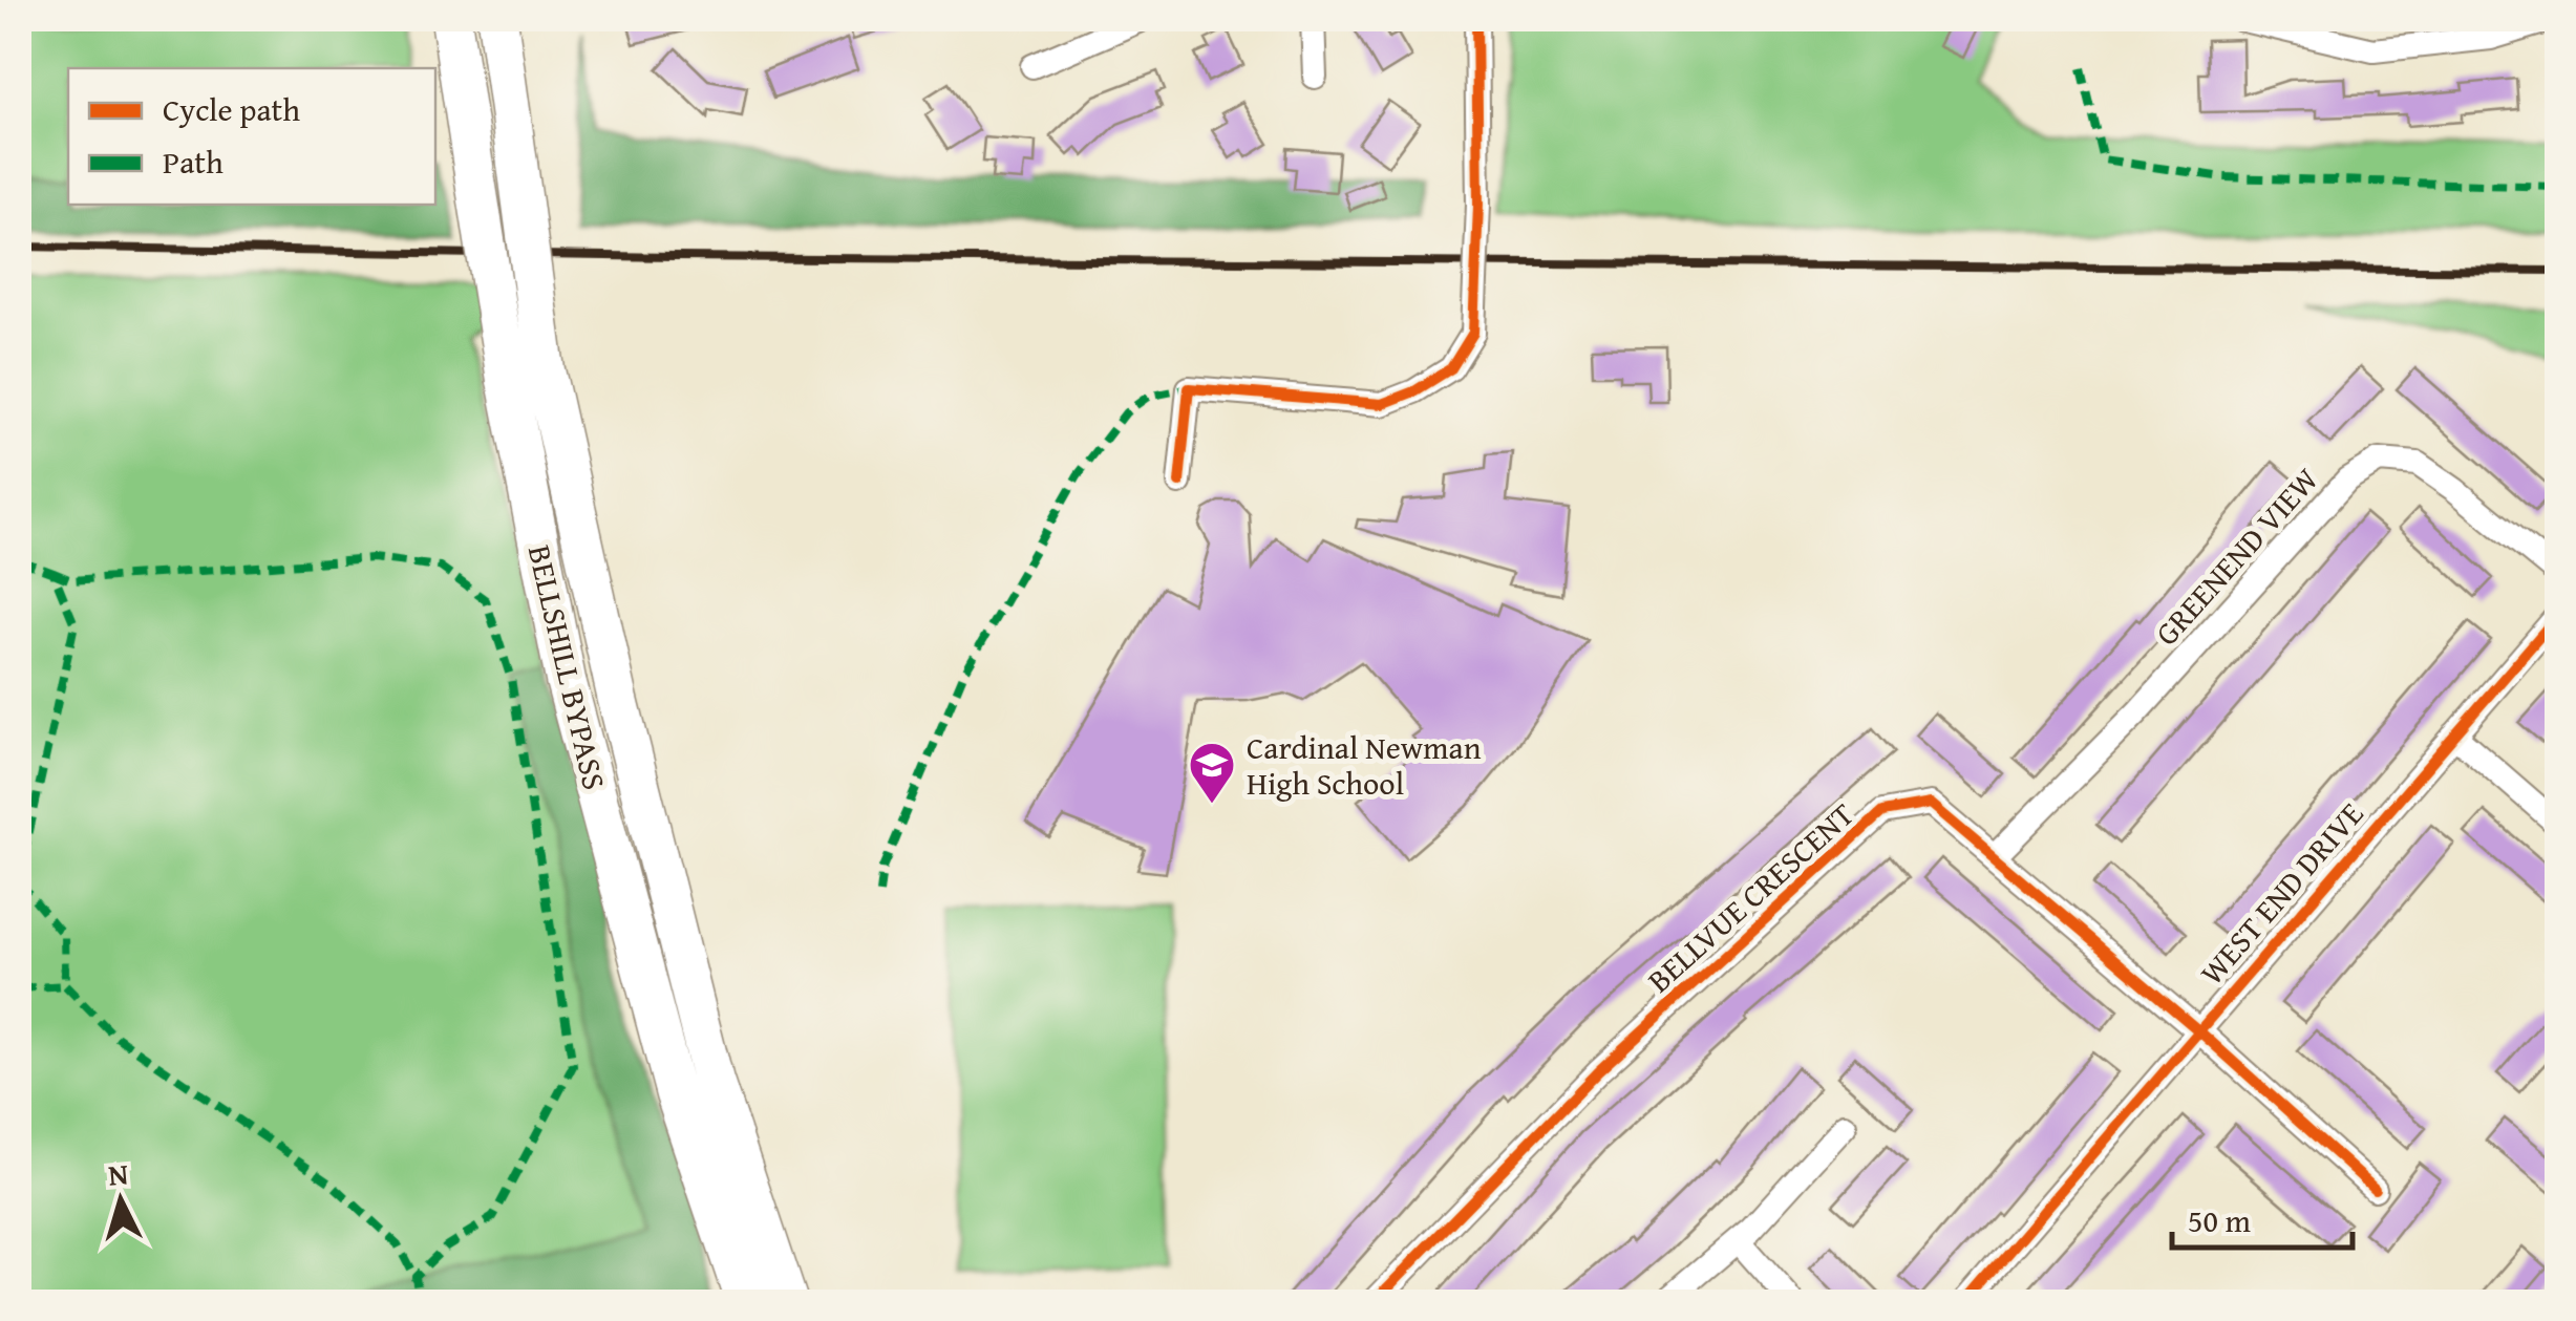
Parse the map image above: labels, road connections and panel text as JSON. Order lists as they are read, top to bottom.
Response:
{
  "streets": {
    "highway": ["BELLSHILL BYPASS"],
    "street": ["GREENEND VIEW", "WEST END DRIVE", "BELLVUE CRESCENT"]
  },
  "crossings": [
    ["GREENEND VIEW", "BELLVUE CRESCENT"],
    ["WEST END DRIVE", "BELLVUE CRESCENT"]
  ],
  "places": {
    "school or university": ["Cardinal Newman High School"]
  },
  "legend": ["Cycle path", "Path"],
  "scale_bar": "50 m",
  "north": "top"
}
